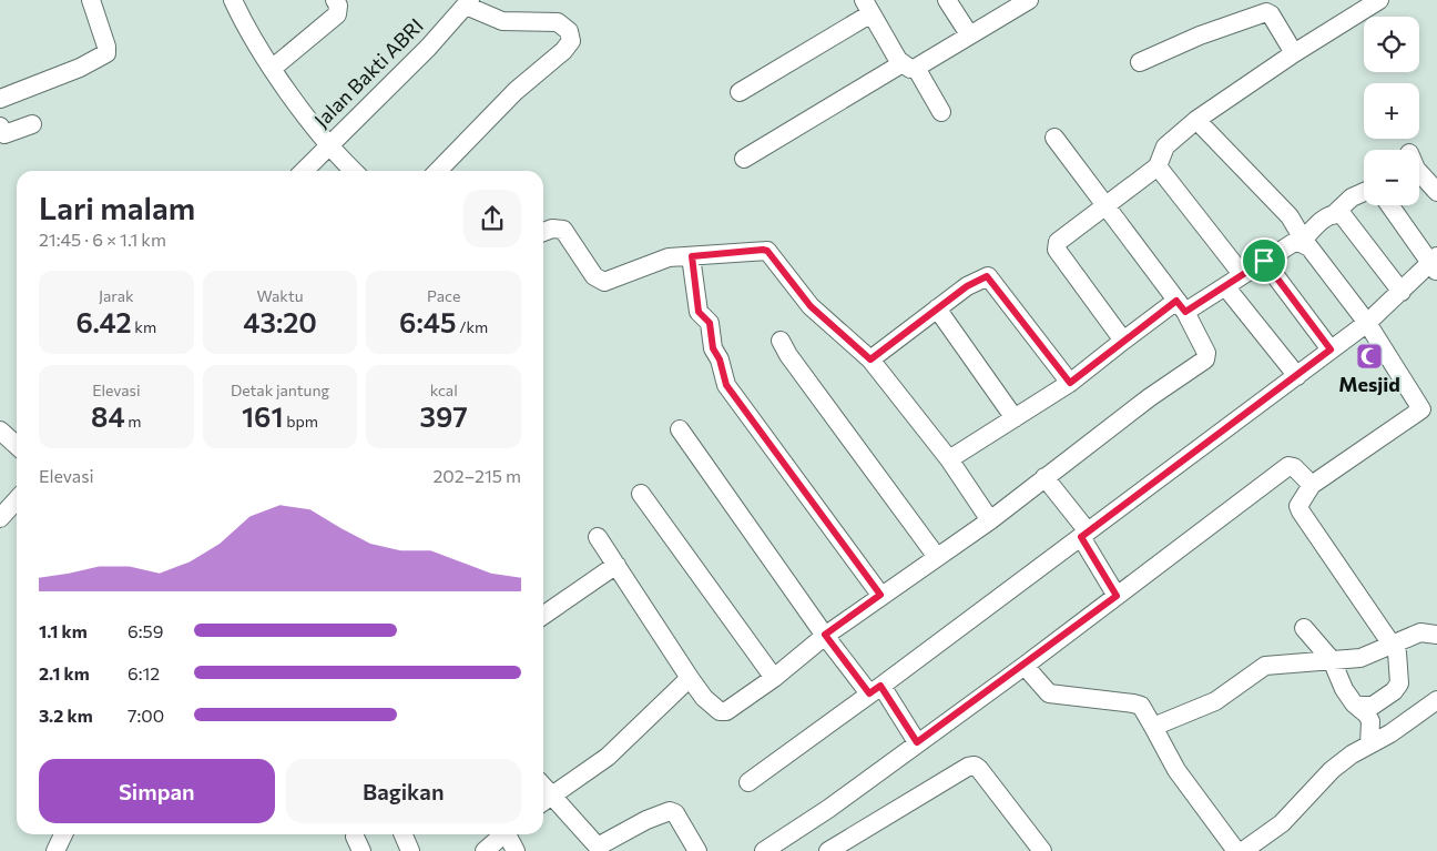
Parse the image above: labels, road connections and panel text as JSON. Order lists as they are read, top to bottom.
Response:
{
  "streets": {
    "street": ["Jalan Bakti ABRI"]
  },
  "places": {
    "mosque": ["Mesjid"]
  },
  "page": {
    "map_buttons": ["+", "−"],
    "heading": ["Lari malam", "21:45 · 6 × 1.1 km"],
    "stats": [
      ["Jarak", "6.42 km"],
      ["Waktu", "43:20"],
      ["Pace", "6:45 /km"],
      ["Elevasi", "84 m"],
      ["Detak jantung", "161 bpm"],
      ["kcal", "397"]
    ],
    "chart": ["Elevasi", "202–215 m"],
    "list": [
      {
        "name": "1.1 km",
        "note": "6:59"
      },
      {
        "name": "2.1 km",
        "note": "6:12"
      },
      {
        "name": "3.2 km",
        "note": "7:00"
      }
    ],
    "buttons": ["Simpan", "Bagikan"]
  }
}
